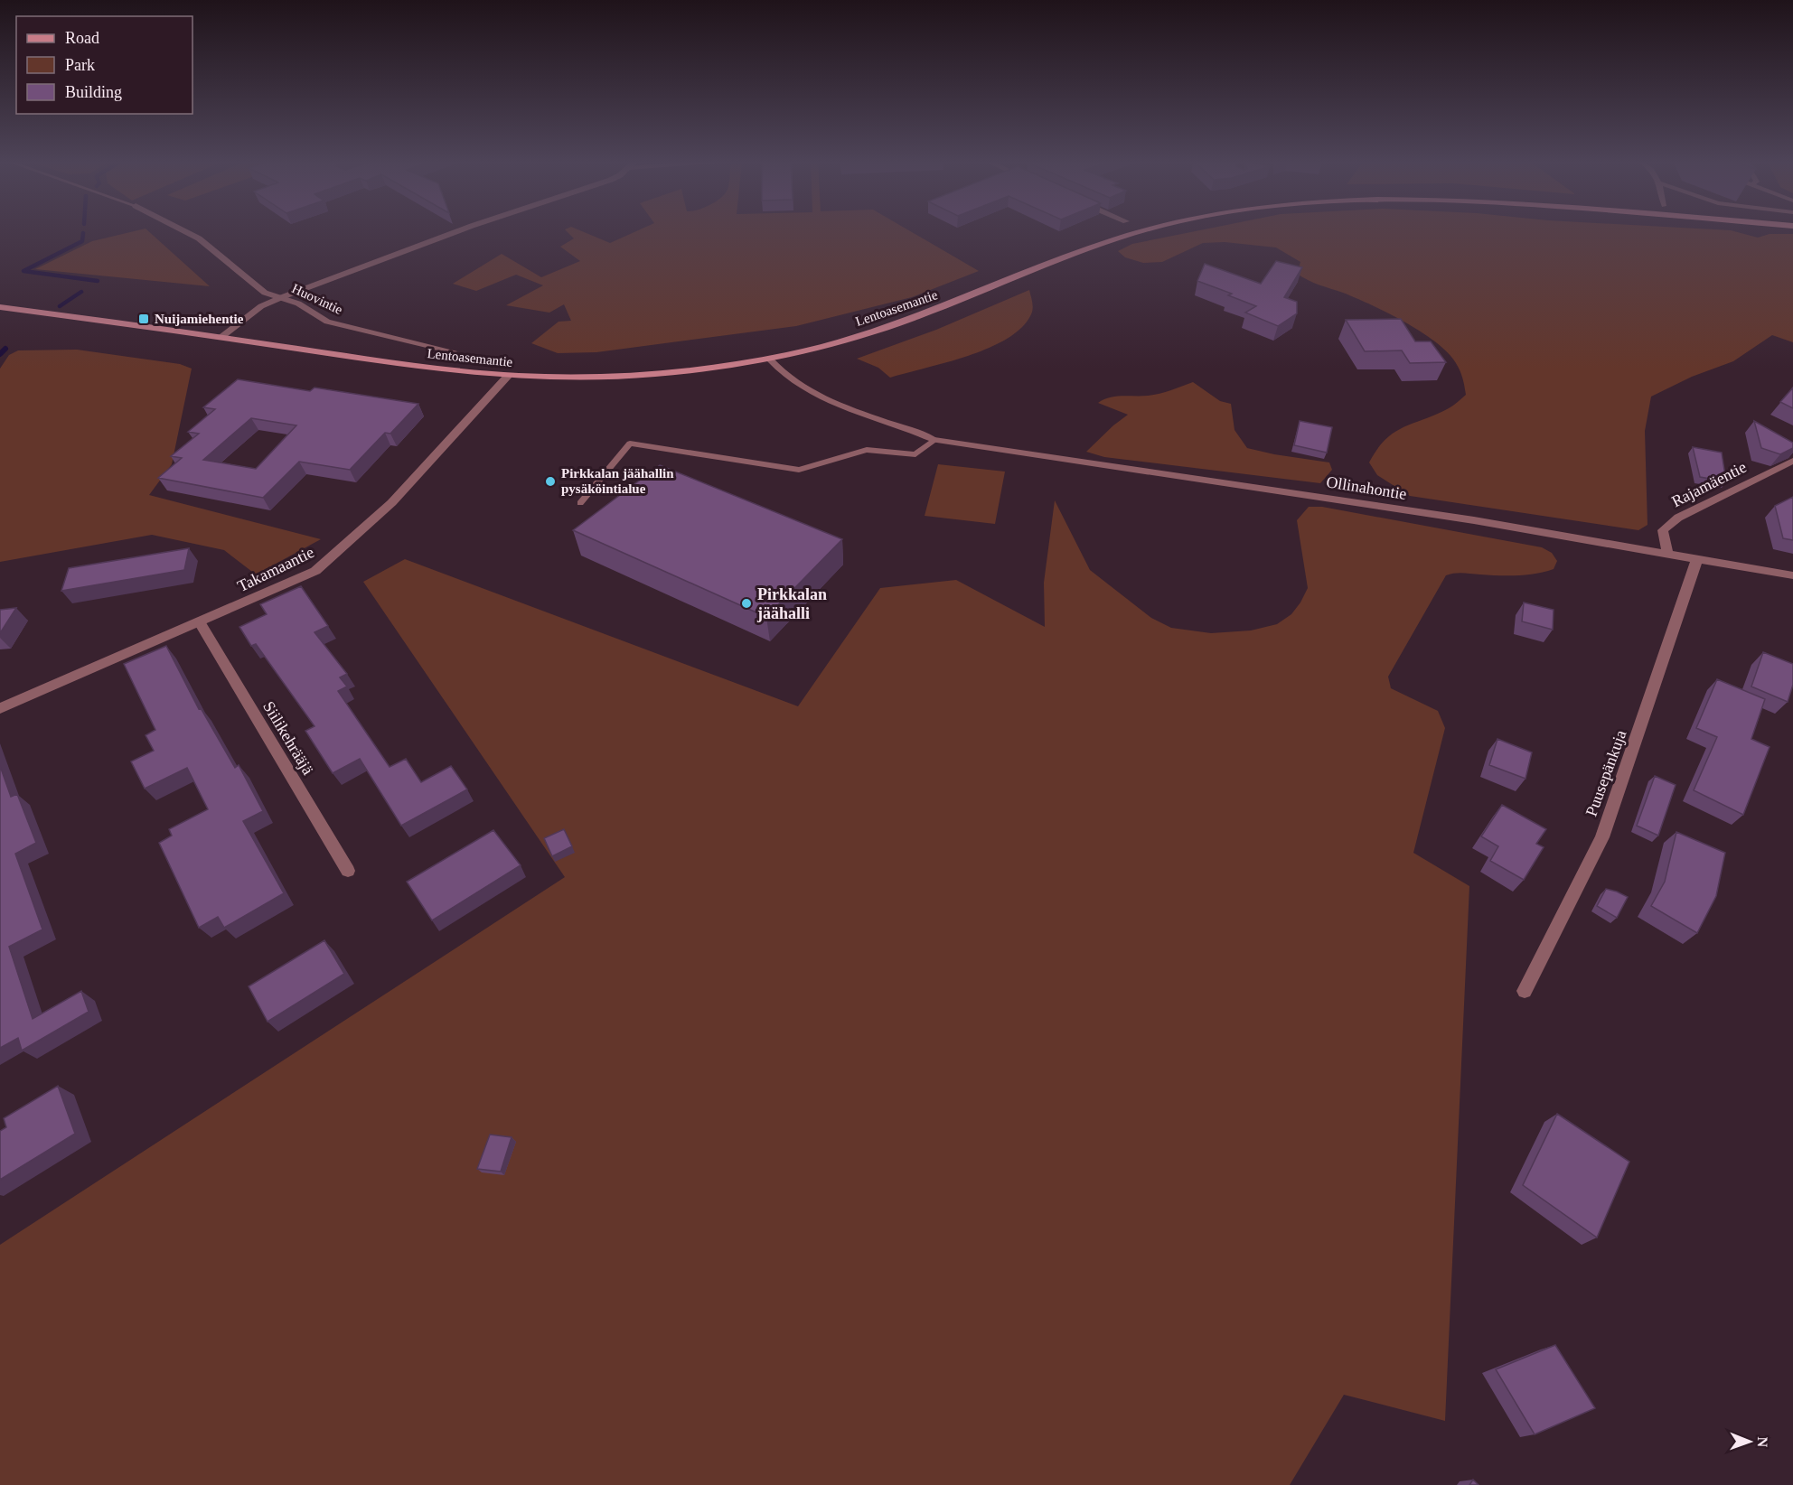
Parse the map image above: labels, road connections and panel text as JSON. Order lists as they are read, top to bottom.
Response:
{
  "streets": {
    "main road": ["Lentoasemantie"],
    "street": [
      "Huovintie",
      "Rajamäentie",
      "Ollinahontie",
      "Takamaantie",
      "Siilikehrääjä",
      "Puusepänkuja"
    ]
  },
  "crossings": [
    ["Lentoasemantie", "Takamaantie"],
    ["Rajamäentie", "Ollinahontie"],
    ["Ollinahontie", "Puusepänkuja"],
    ["Takamaantie", "Siilikehrääjä"]
  ],
  "places": {
    "transit": ["Nuijamiehentie"],
    "other": ["Pirkkalan jäähallin pysäköintialue", "Pirkkalan jäähalli"]
  },
  "legend": ["Road", "Park", "Building"],
  "north": "right"
}
